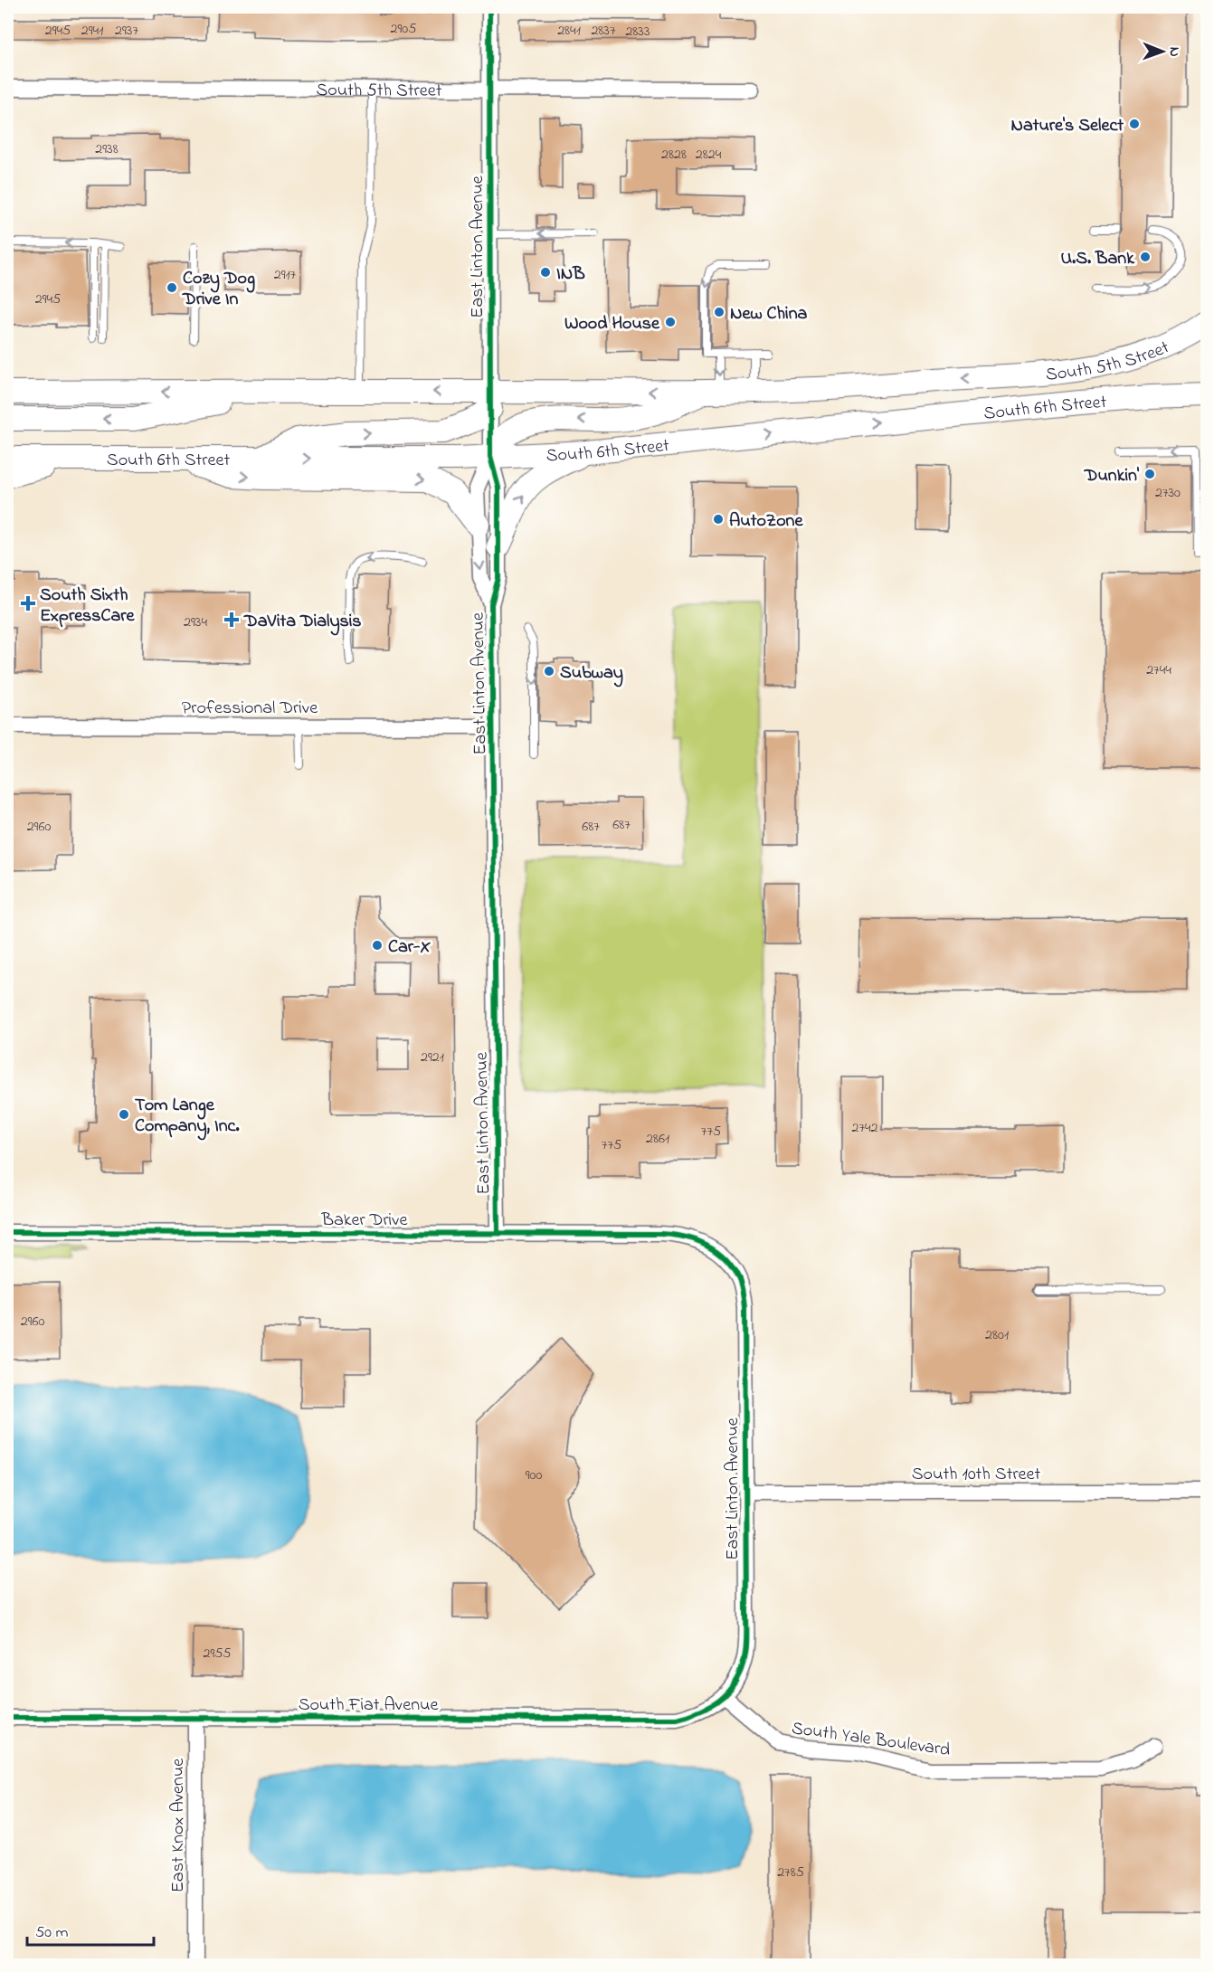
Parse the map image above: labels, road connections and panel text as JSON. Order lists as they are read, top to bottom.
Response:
{
  "streets": {
    "main road": ["South 5th Street", "South 6th Street"],
    "street": [
      "East Linton Avenue",
      "Professional Drive",
      "Baker Drive",
      "South 10th Street",
      "South Fiat Avenue",
      "South Yale Boulevard",
      "East Knox Avenue"
    ]
  },
  "crossings": [
    ["South 5th Street", "East Linton Avenue"],
    ["South 5th Street", "South 6th Street"],
    ["East Linton Avenue", "South 6th Street"],
    ["East Linton Avenue", "Professional Drive"],
    ["East Linton Avenue", "Baker Drive"],
    ["East Linton Avenue", "South 10th Street"],
    ["East Linton Avenue", "South Fiat Avenue"],
    ["East Linton Avenue", "South Yale Boulevard"],
    ["South Fiat Avenue", "South Yale Boulevard"],
    ["South Fiat Avenue", "East Knox Avenue"]
  ],
  "places": {
    "other": [
      "Nature's Select",
      "U.S. Bank",
      "INB",
      "Cozy Dog Drive In",
      "New China",
      "Wood House",
      "Dunkin'",
      "AutoZone",
      "Subway",
      "Car-X",
      "Tom Lange Company, Inc."
    ],
    "health": ["South Sixth ExpressCare", "DaVita Dialysis"]
  },
  "house_numbers": [
    "2905",
    "2945",
    "2941",
    "2937",
    "2841",
    "2837",
    "2833",
    "2938",
    "2828",
    "2824",
    "2917",
    "2945",
    "2730",
    "2934",
    "2744",
    "687",
    "2960",
    "687",
    "2921",
    "2742",
    "775",
    "2861",
    "775",
    "2960",
    "2801",
    "900",
    "2955",
    "2785"
  ],
  "scale_bar": "50 m",
  "north": "right"
}
